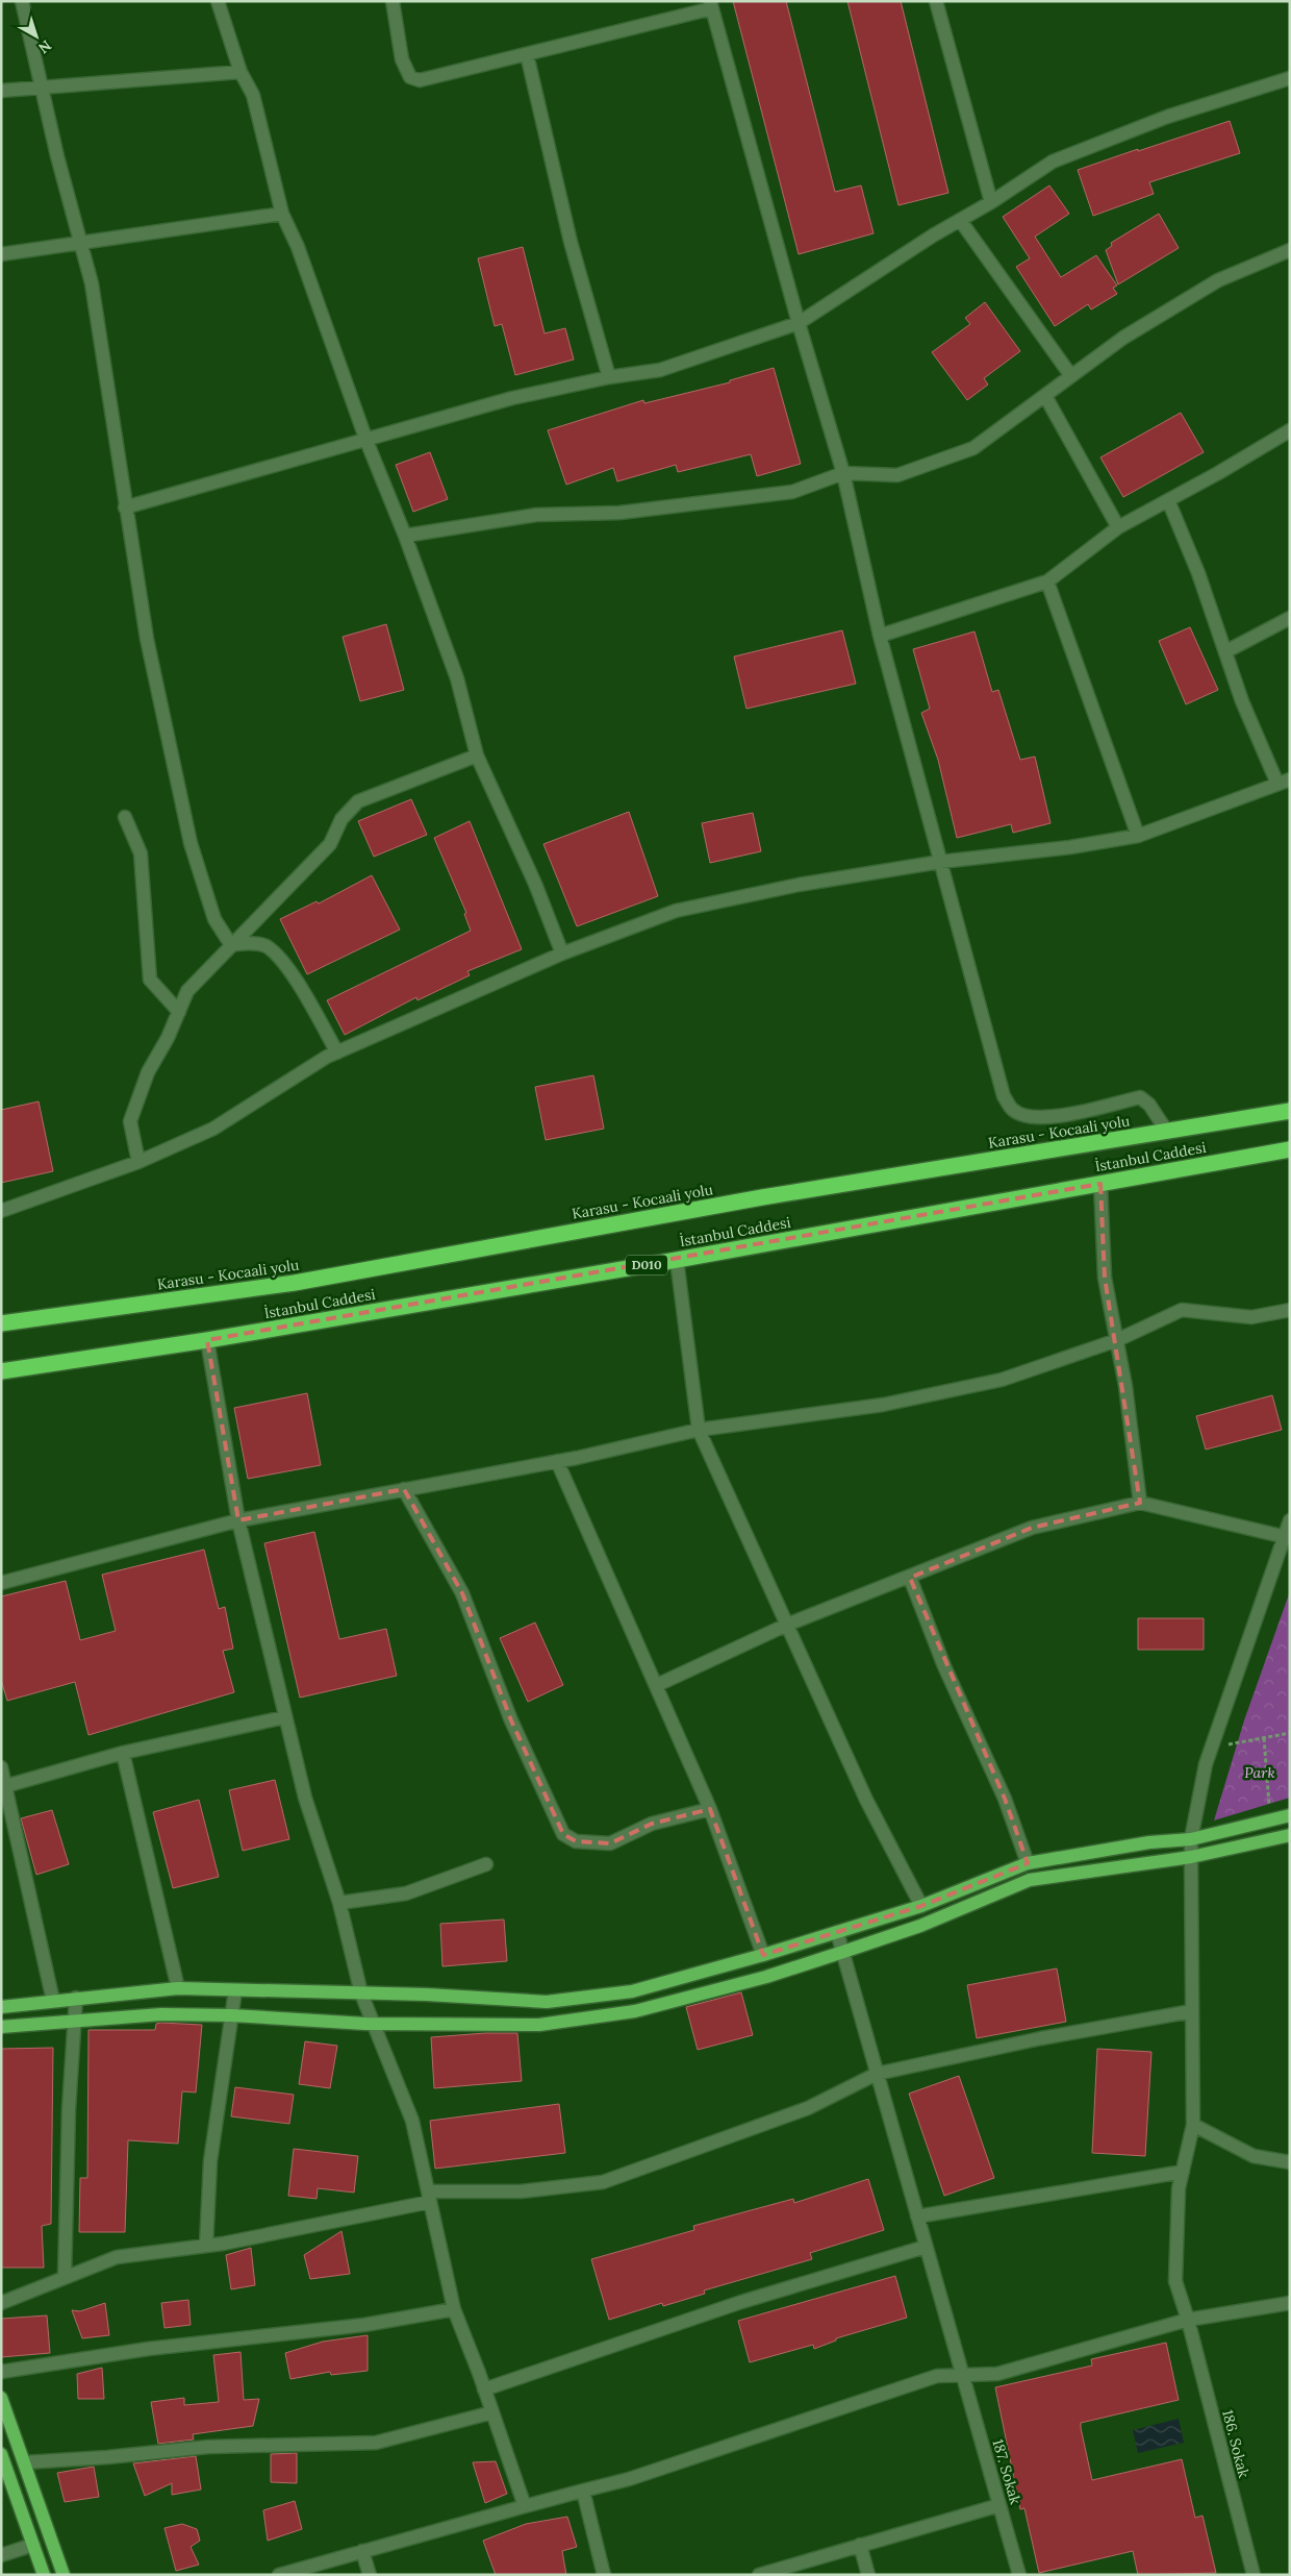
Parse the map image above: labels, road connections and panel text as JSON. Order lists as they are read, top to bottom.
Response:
{
  "streets": {
    "highway": ["Karasu - Kocaali yolu", "İstanbul Caddesi", "D010"],
    "street": ["186. Sokak", "187. Sokak"]
  },
  "parks": ["Park"],
  "north": "bottom right"
}
